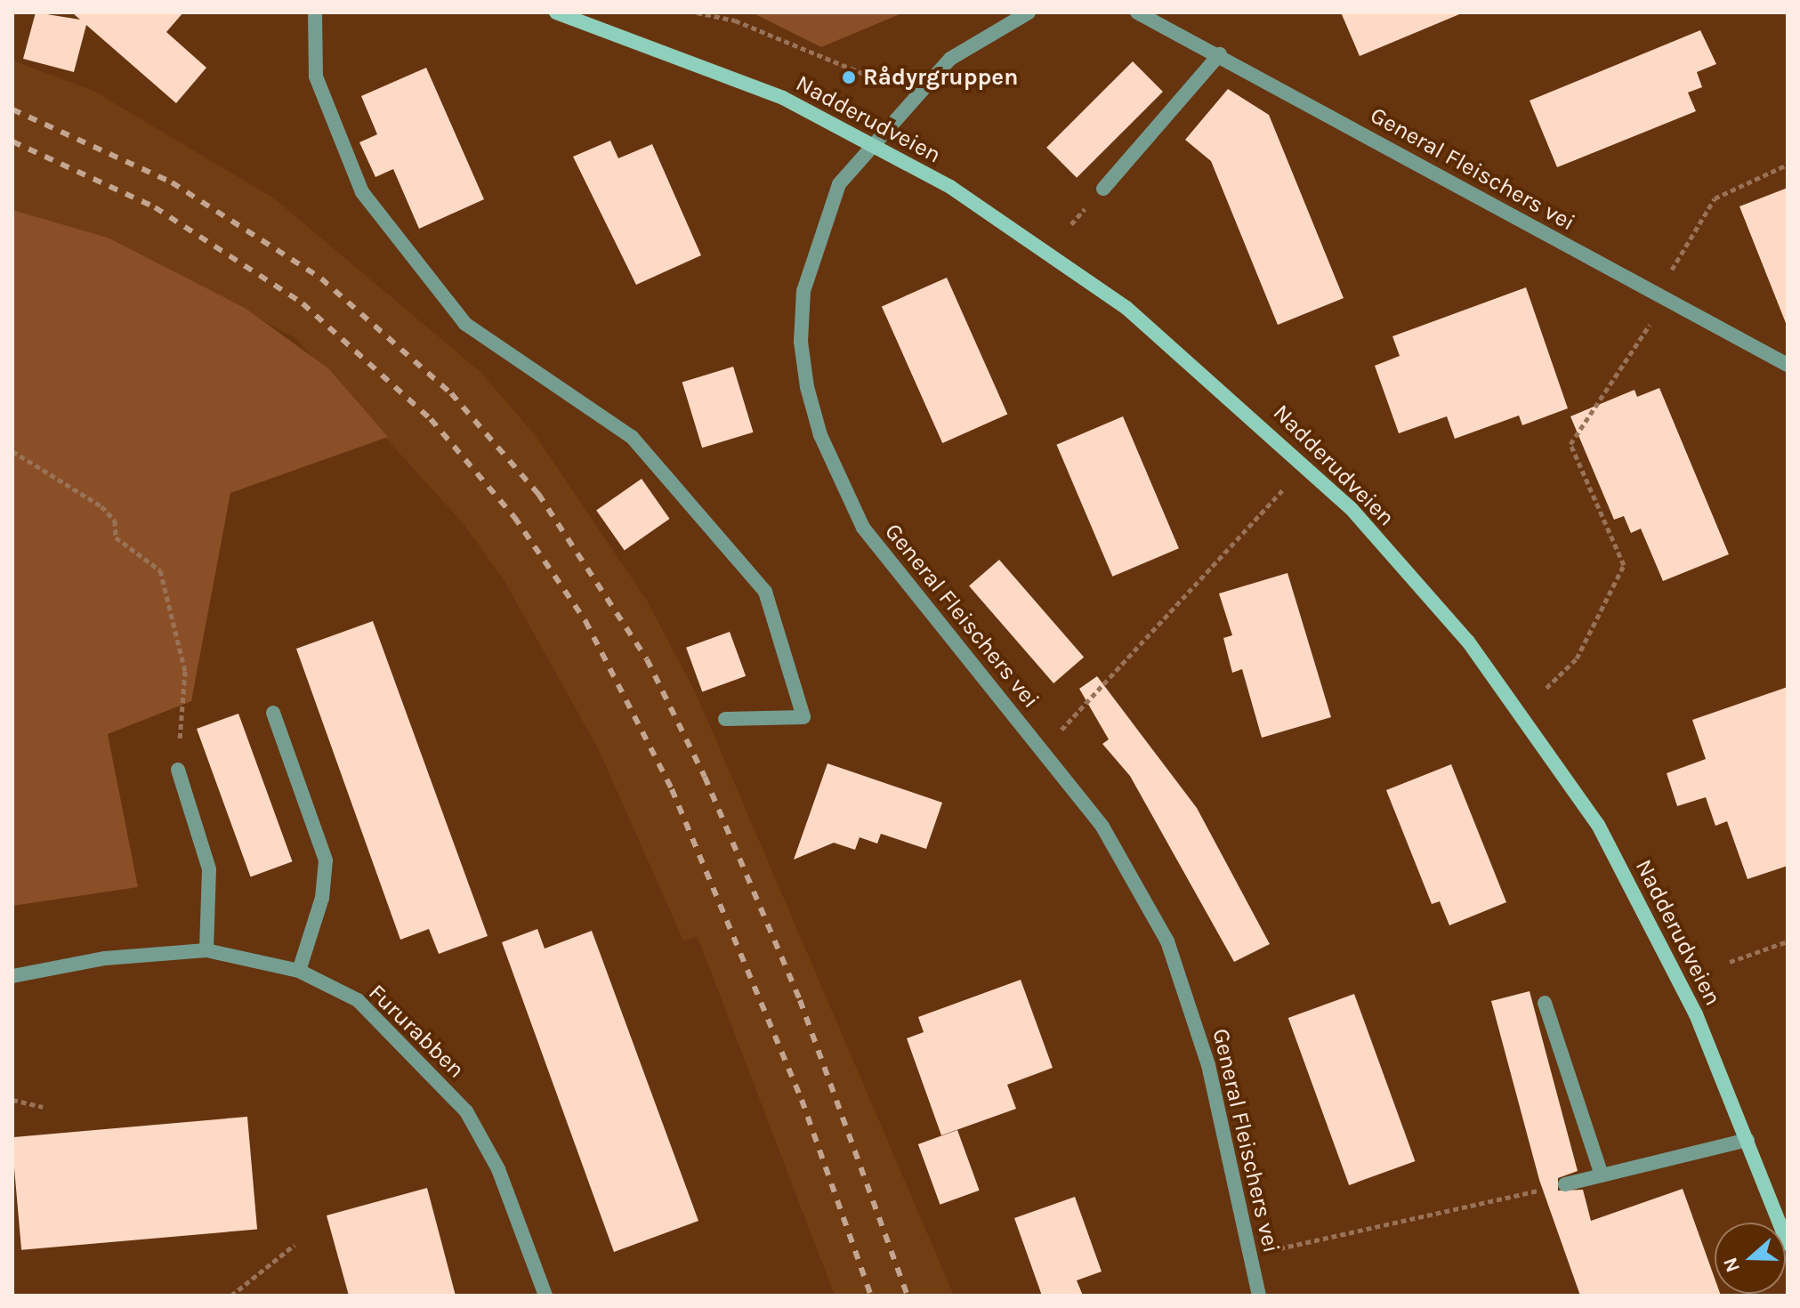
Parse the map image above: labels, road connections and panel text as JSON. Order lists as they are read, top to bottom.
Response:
{
  "streets": {
    "main road": ["Nadderudveien"],
    "street": ["General Fleischers vei", "Fururabben"]
  },
  "crossings": [
    ["Nadderudveien", "General Fleischers vei"]
  ],
  "places": ["Rådyrgruppen"],
  "north": "left"
}
